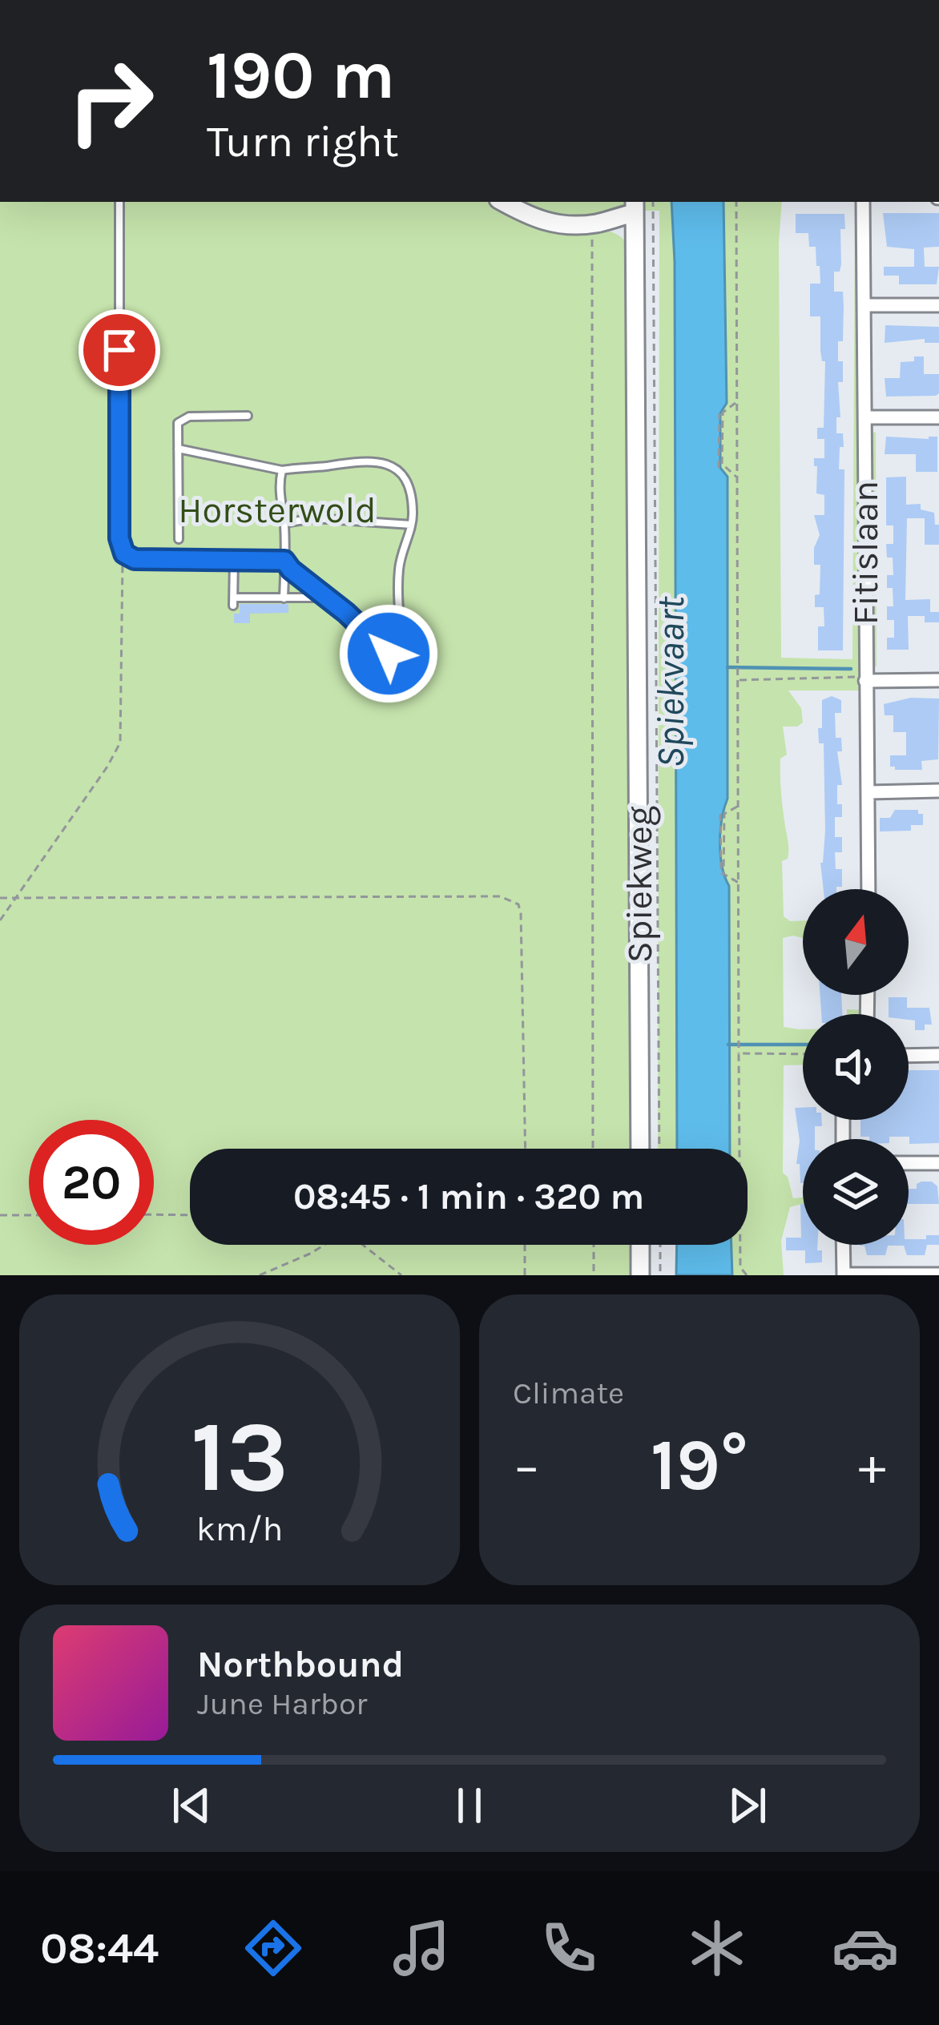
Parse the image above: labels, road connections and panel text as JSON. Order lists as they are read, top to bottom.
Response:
{
  "streets": {
    "main road": ["Spiekweg"],
    "street": ["Fitislaan"]
  },
  "water": ["Spiekvaart"],
  "parks": ["Horsterwold"],
  "north": "top",
  "page": {
    "turn": ["190 m", "Turn right"],
    "limit": "20",
    "trip": "08:45 · 1 min · 320 m",
    "tile": "Climate",
    "heat": ["−", "19°", "+"],
    "song": ["Northbound", "June Harbor"],
    "tabs": "08:44",
    "gauge": ["13", "km/h"]
  }
}
